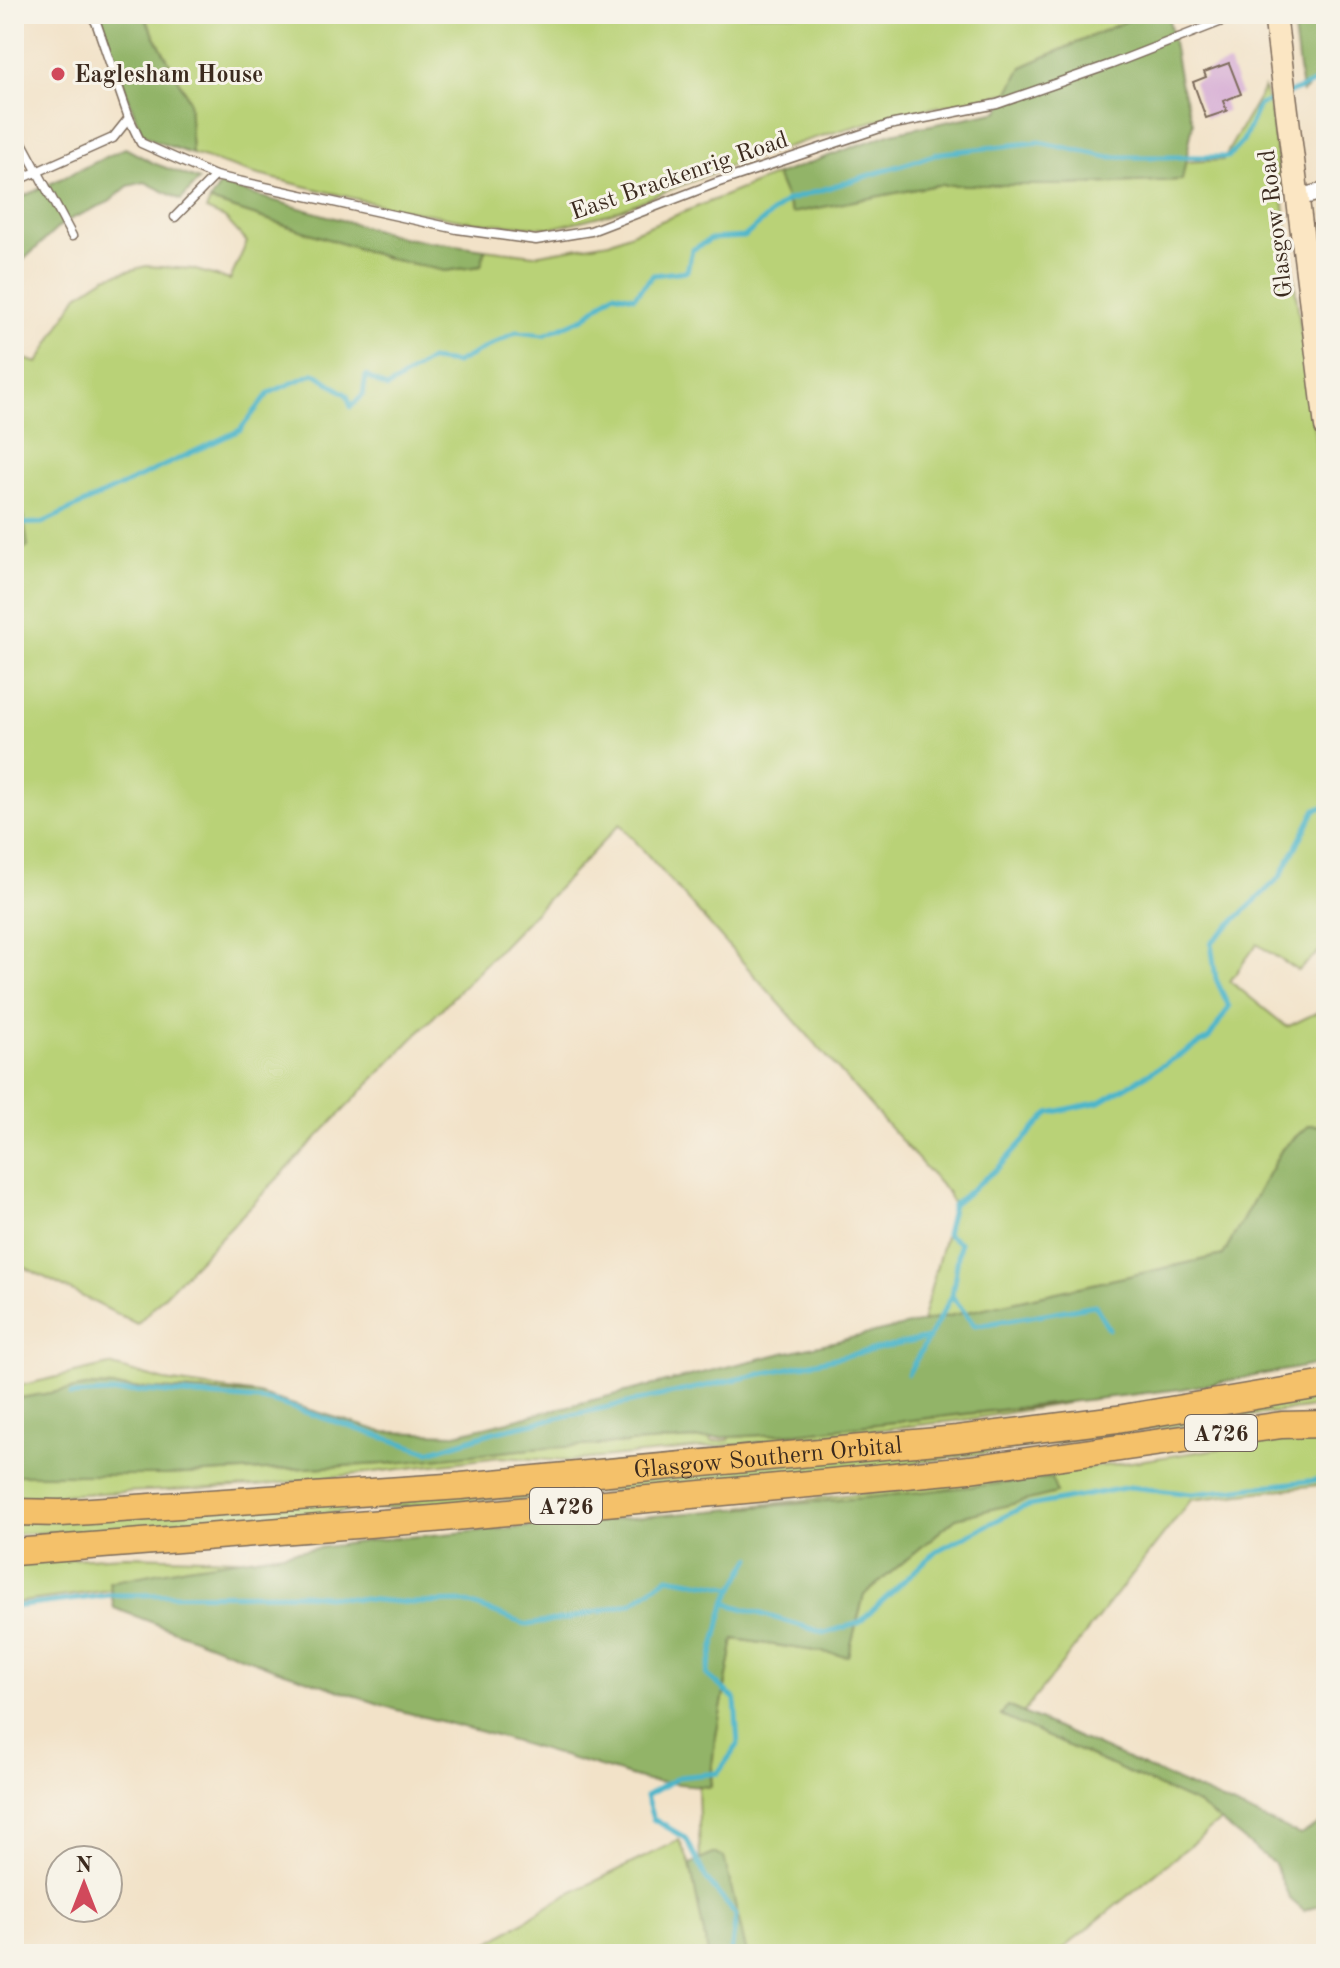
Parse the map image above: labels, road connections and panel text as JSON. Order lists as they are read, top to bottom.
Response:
{
  "streets": {
    "highway": ["A726", "Glasgow Southern Orbital"],
    "main road": ["Glasgow Road"],
    "lane": ["East Brackenrig Road"]
  },
  "places": ["Eaglesham House"],
  "north": "top"
}
